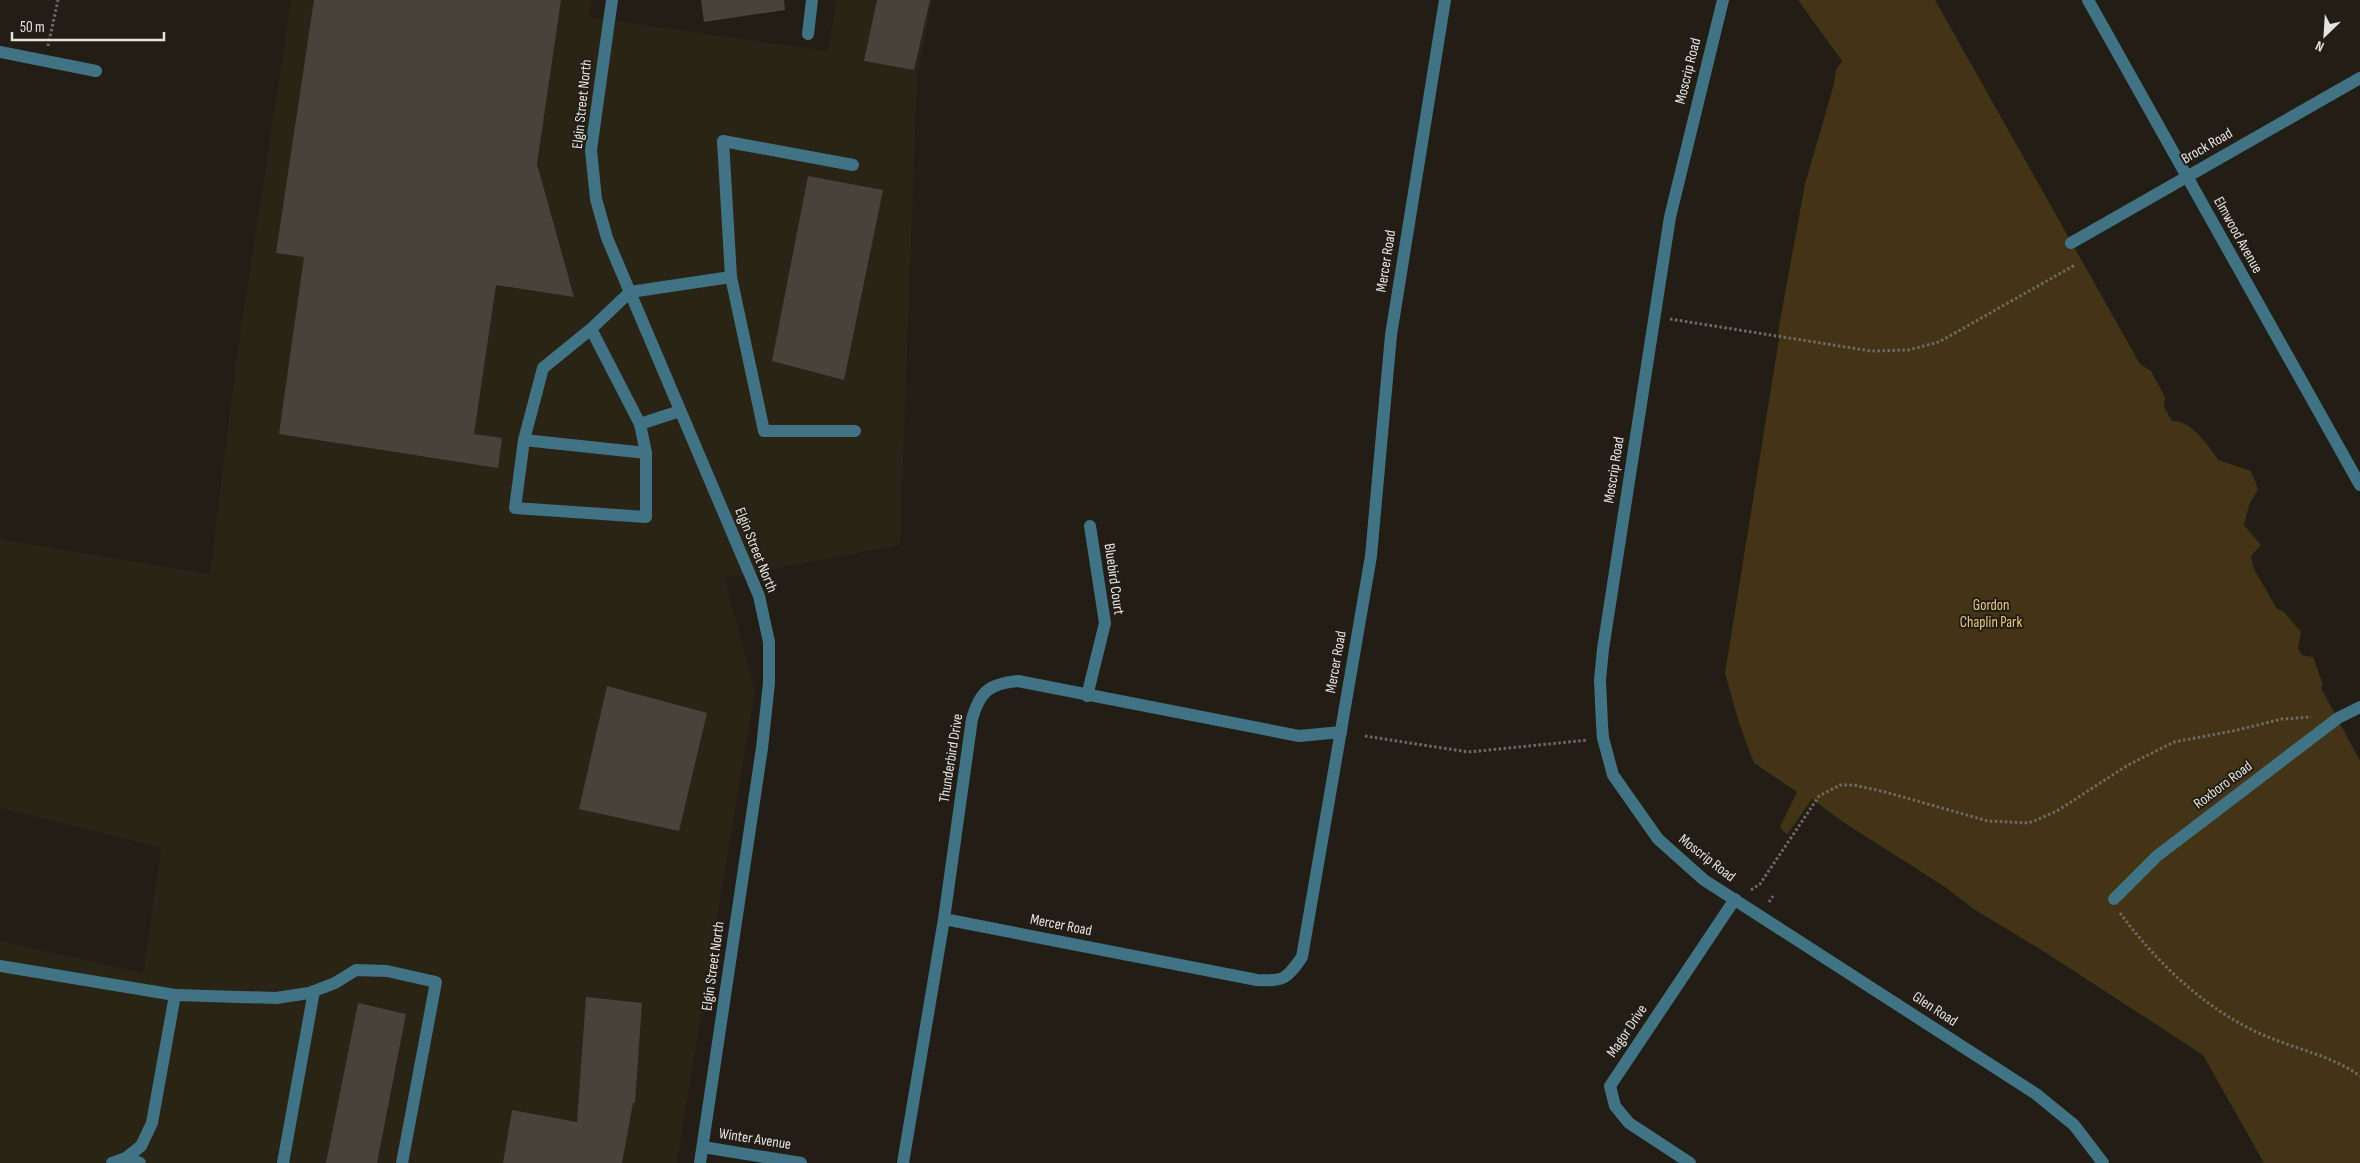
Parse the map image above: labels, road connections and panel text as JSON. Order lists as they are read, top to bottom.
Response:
{
  "streets": {
    "street": [
      "Moscrip Road",
      "Elgin Street North",
      "Brock Road",
      "Elmwood Avenue",
      "Mercer Road",
      "Bluebird Court",
      "Thunderbird Drive",
      "Roxboro Road",
      "Glen Road",
      "Magor Drive",
      "Winter Avenue"
    ]
  },
  "crossings": [
    ["Moscrip Road", "Glen Road"],
    ["Moscrip Road", "Magor Drive"],
    ["Elgin Street North", "Winter Avenue"],
    ["Brock Road", "Elmwood Avenue"],
    ["Mercer Road", "Thunderbird Drive"],
    ["Bluebird Court", "Thunderbird Drive"],
    ["Glen Road", "Magor Drive"]
  ],
  "parks": ["Gordon Chaplin Park"],
  "scale_bar": "50 m",
  "north": "bottom left"
}
